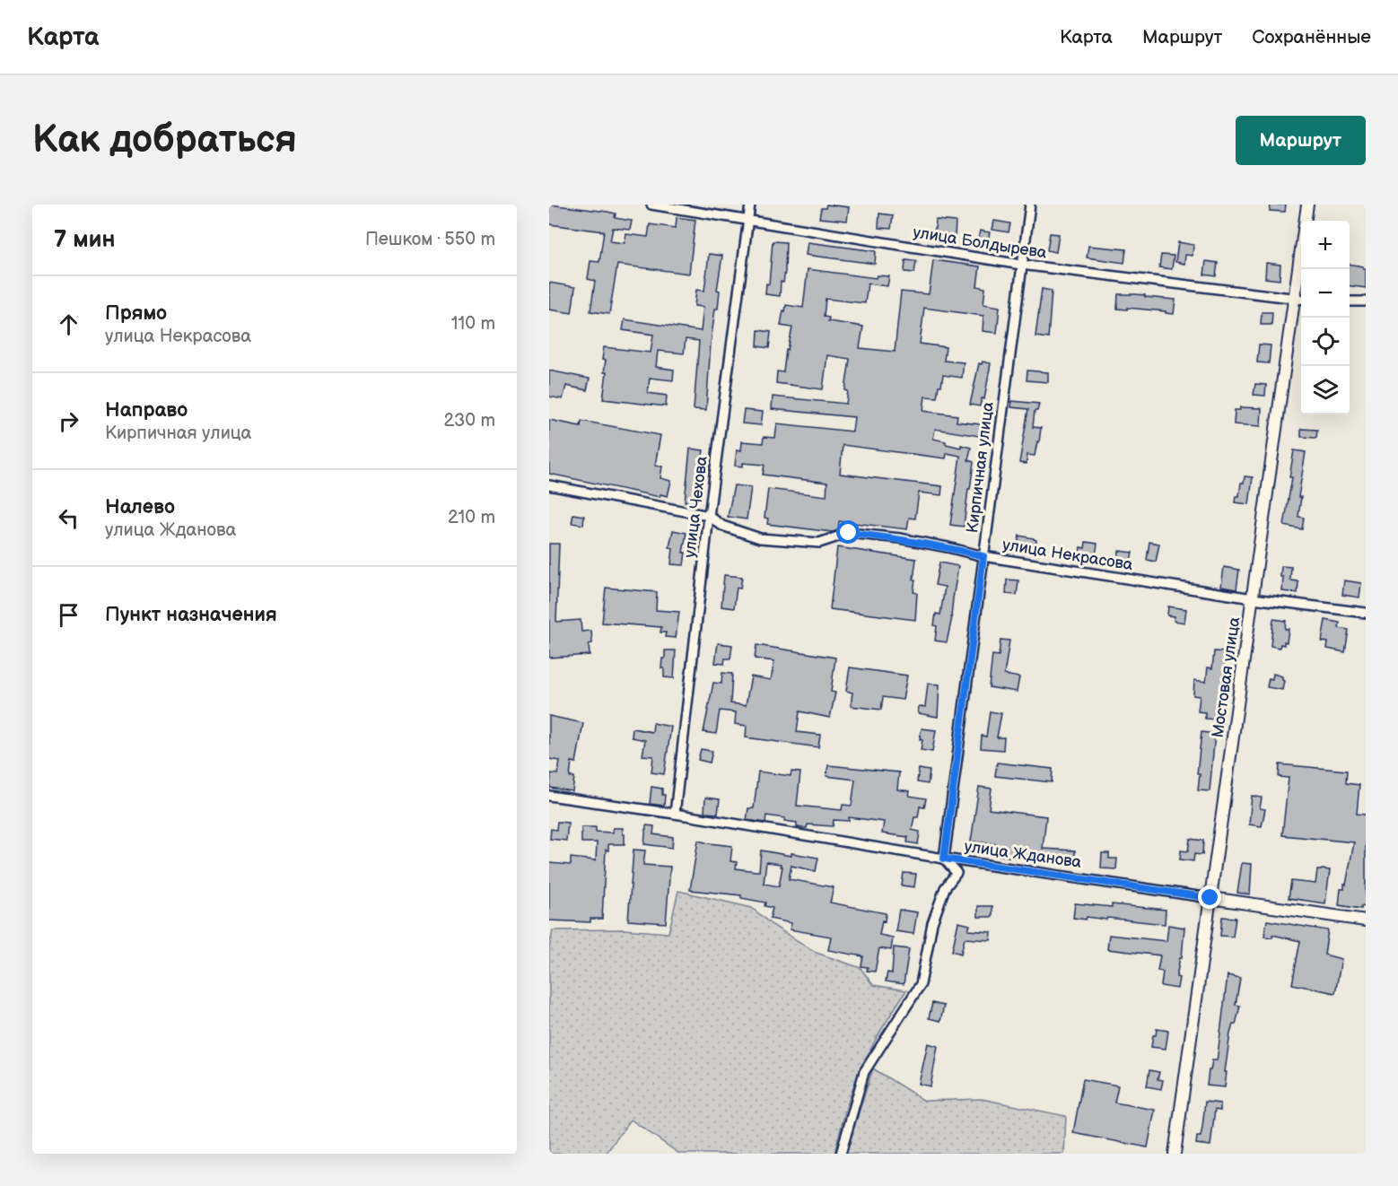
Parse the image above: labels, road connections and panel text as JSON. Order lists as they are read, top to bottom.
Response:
{
  "streets": {
    "street": [
      "улица Болдырева",
      "Кирпичная улица",
      "улица Чехова",
      "улица Некрасова",
      "Мостовая улица",
      "улица Жданова"
    ]
  },
  "crossings": [
    ["улица Болдырева", "Кирпичная улица"],
    ["улица Болдырева", "улица Чехова"],
    ["улица Болдырева", "Мостовая улица"],
    ["Кирпичная улица", "улица Некрасова"],
    ["Кирпичная улица", "улица Жданова"],
    ["улица Чехова", "улица Некрасова"],
    ["улица Чехова", "улица Жданова"],
    ["улица Некрасова", "Мостовая улица"],
    ["Мостовая улица", "улица Жданова"]
  ],
  "page": {
    "header": "Карта",
    "nav": ["Карта", "Маршрут", "Сохранённые"],
    "buttons": "Маршрут",
    "title": "Как добраться",
    "heading": ["7 мин", "Пешком · 550 m"],
    "map_buttons": ["+", "−"],
    "list": [
      ["Прямо", "улица Некрасова", "110 m"],
      ["Направо", "Кирпичная улица", "230 m"],
      ["Налево", "улица Жданова", "210 m"],
      "Пункт назначения"
    ]
  }
}
